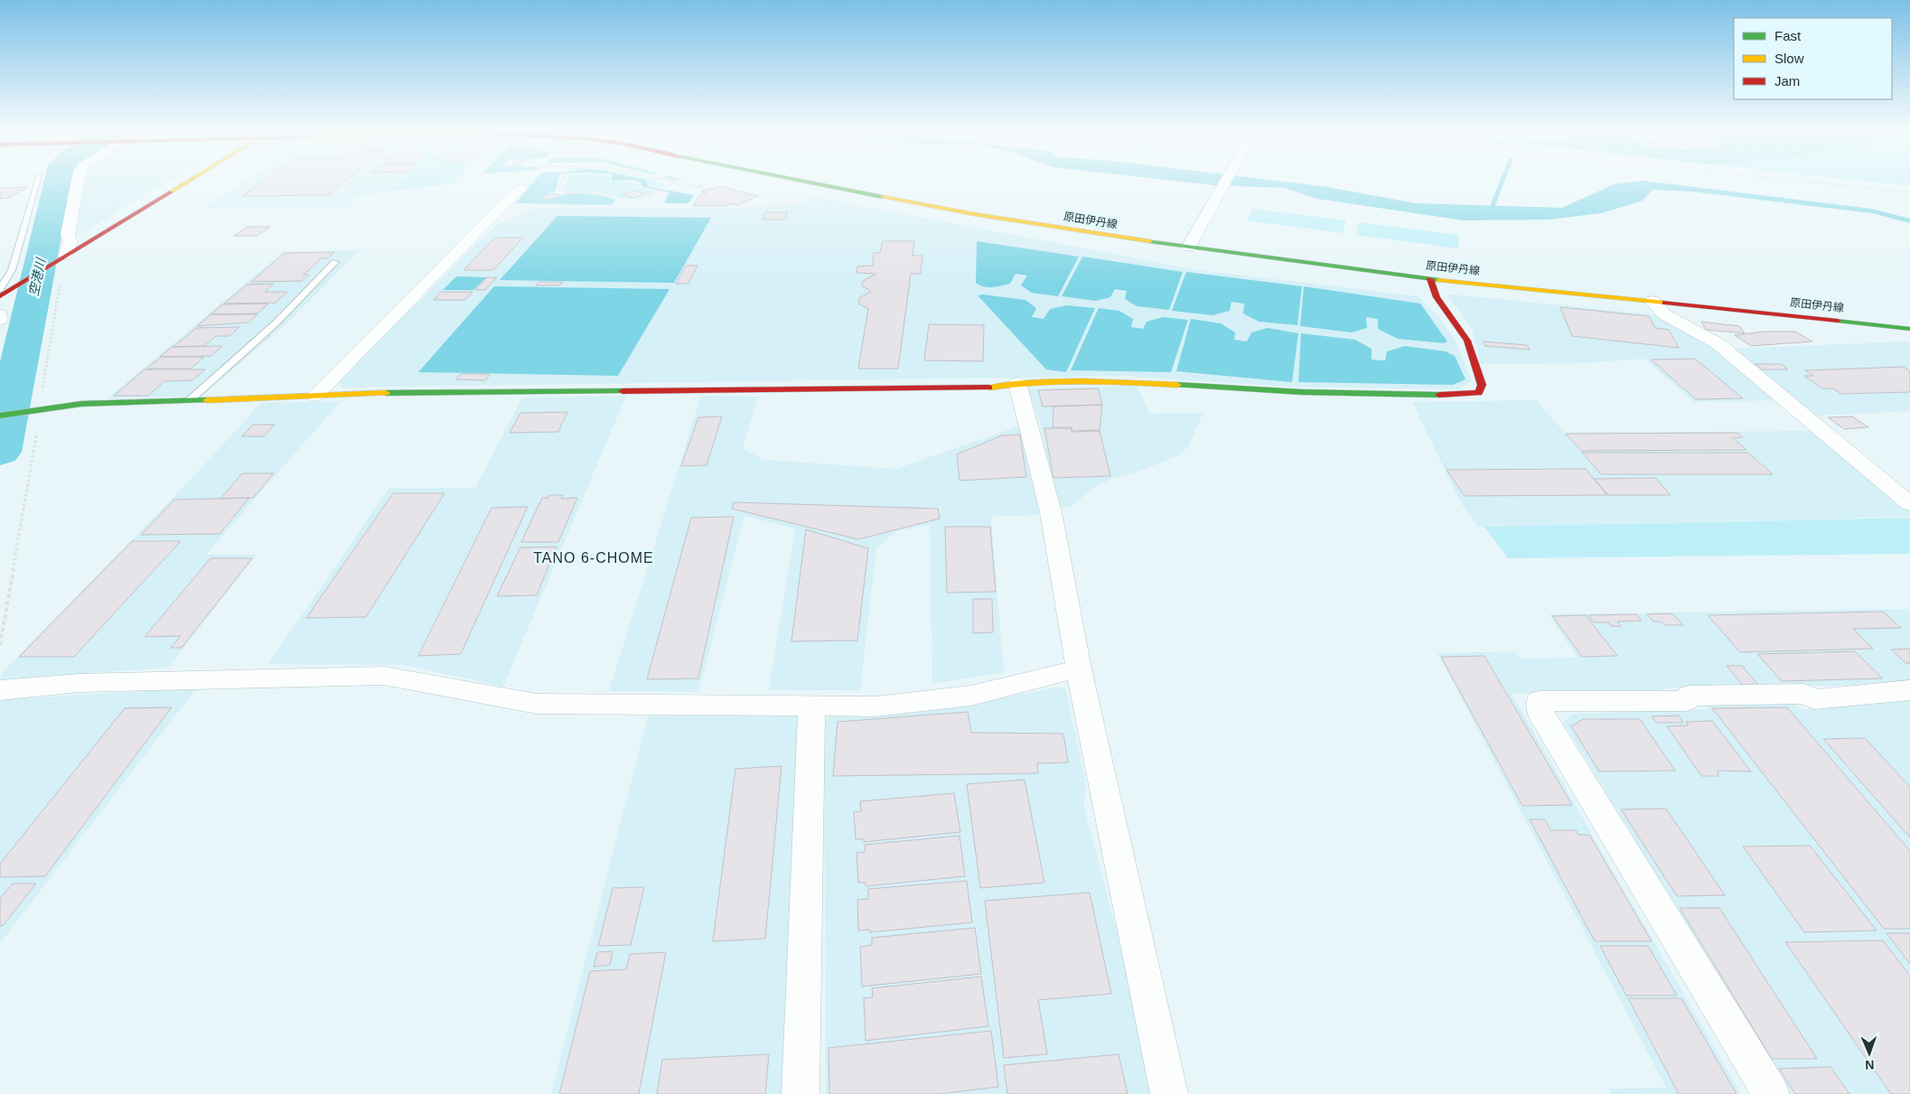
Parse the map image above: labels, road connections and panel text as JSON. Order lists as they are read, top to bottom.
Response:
{
  "streets": {
    "street": ["原田伊丹線"]
  },
  "districts": ["TANO 6-CHOME"],
  "water": ["空港川"],
  "legend": ["Fast", "Slow", "Jam"],
  "north": "bottom"
}
